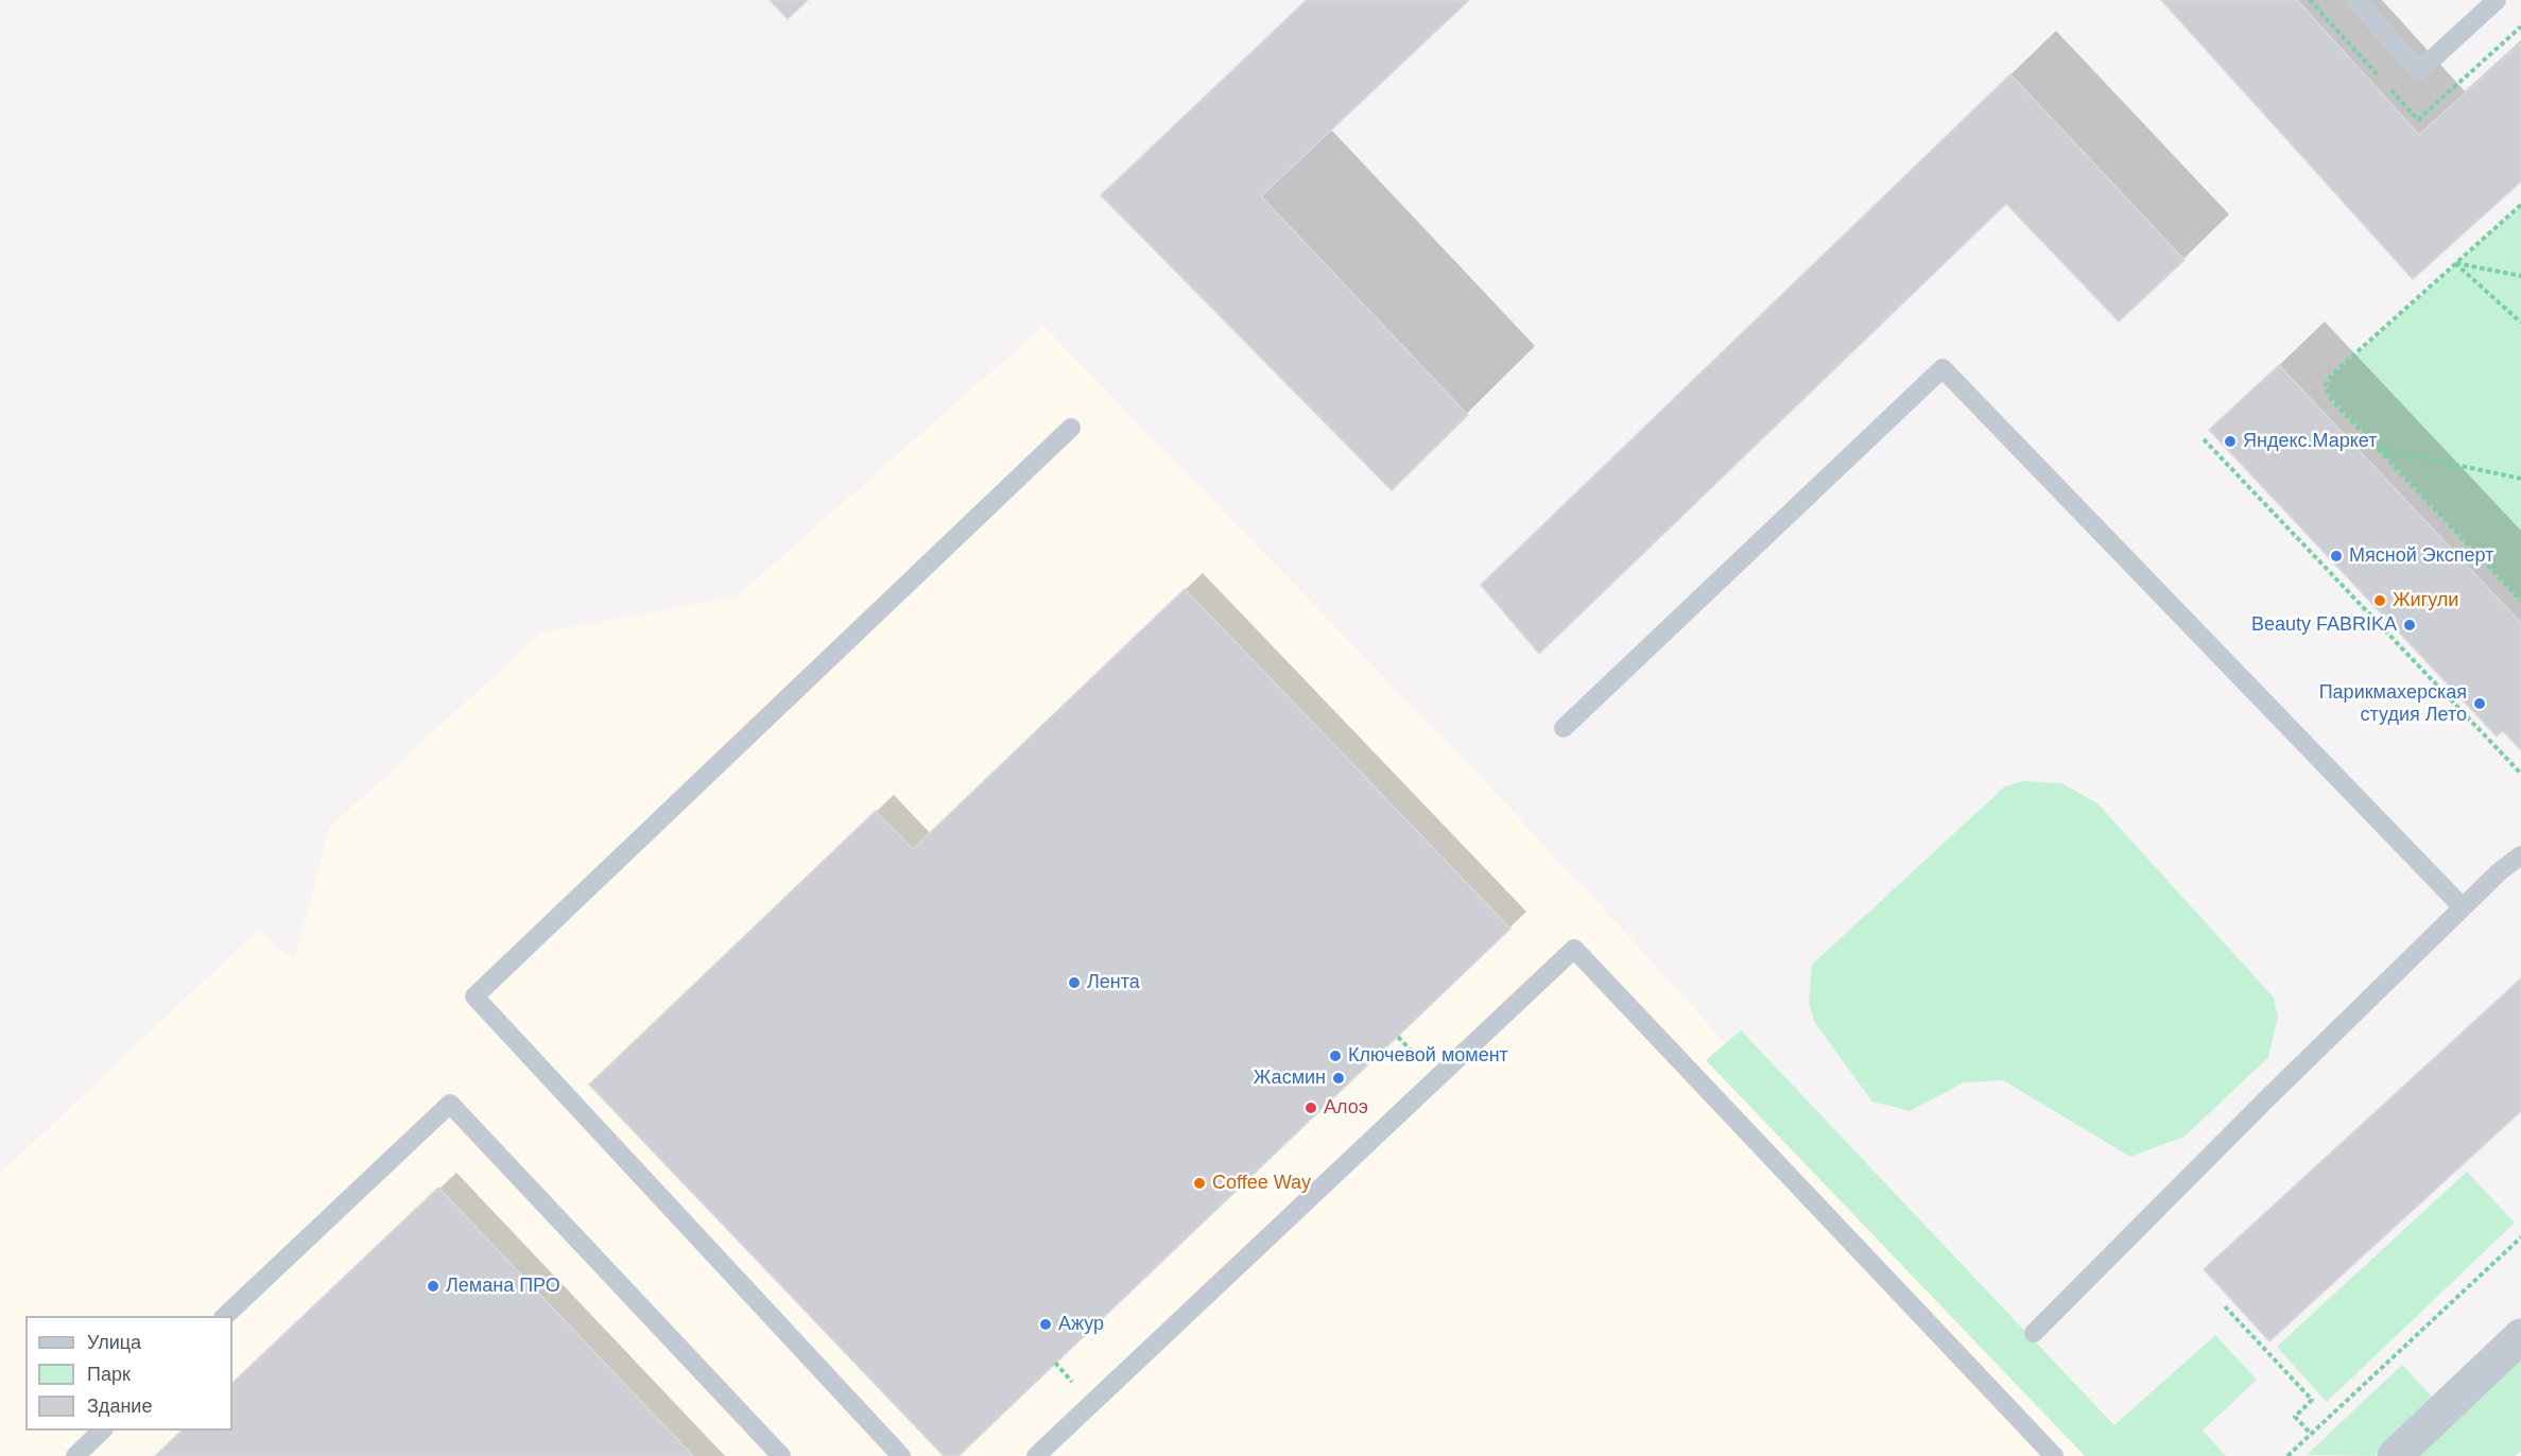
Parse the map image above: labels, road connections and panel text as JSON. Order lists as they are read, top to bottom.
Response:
{
  "places": [
    "Яндекс.Маркет",
    "Мясной Эксперт",
    "Жигули",
    "Beauty FABRIKA",
    "Парикмаxерская студия Лето",
    "Лента",
    "Ключевой момент",
    "Жасмин",
    "Алоэ",
    "Coffee Way",
    "Лемана ПРО",
    "Ажур"
  ],
  "legend": ["Улица", "Парк", "Здание"]
}
